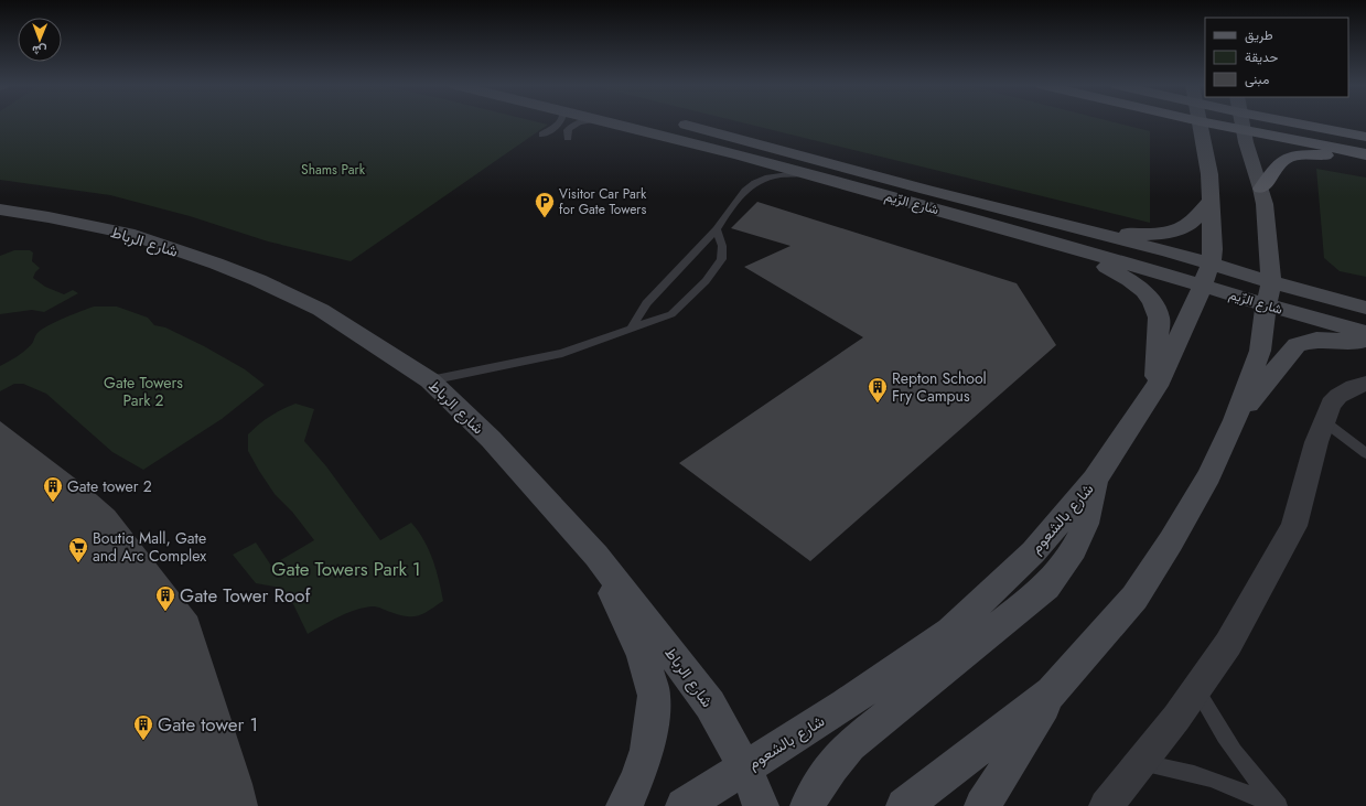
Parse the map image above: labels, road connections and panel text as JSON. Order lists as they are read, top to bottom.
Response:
{
  "streets": {
    "main road": ["شارع الرِّيم", "شارع الرباط", "شارع بالشعوم"]
  },
  "crossings": [
    ["شارع الرِّيم", "شارع بالشعوم"],
    ["شارع الرباط", "شارع بالشعوم"]
  ],
  "parks": ["Shams Park", "Gate Towers Park 2", "Gate Towers Park 1"],
  "places": {
    "parking": ["Visitor Car Park for Gate Towers"],
    "building": [
      "Repton School Fry Campus",
      "Gate tower 2",
      "Gate Tower Roof",
      "Gate tower 1"
    ],
    "supermarket": ["Boutiq Mall, Gate and Arc Complex"]
  },
  "legend": ["طريق", "حديقة", "مبنى"],
  "north": "bottom"
}
